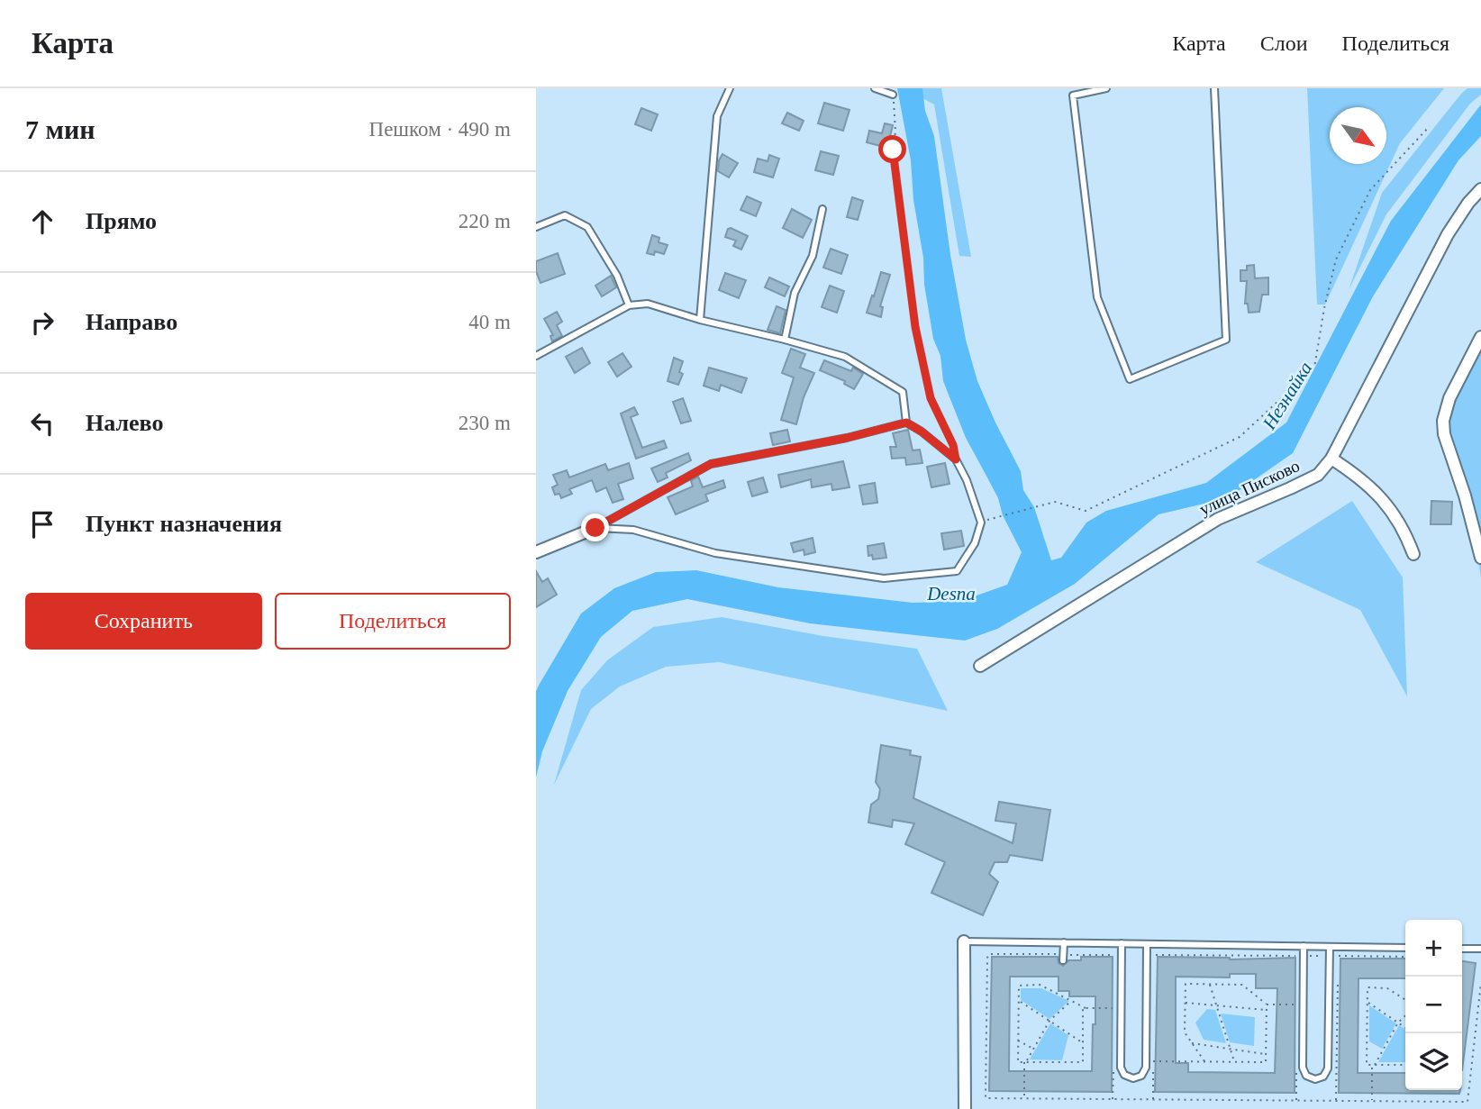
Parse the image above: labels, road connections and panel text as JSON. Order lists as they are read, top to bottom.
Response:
{
  "streets": {
    "street": ["улица Писково"]
  },
  "water": ["Незнайка", "Desna"],
  "north": "bottom right",
  "page": {
    "header": "Карта",
    "nav": ["Карта", "Слои", "Поделиться"],
    "heading": ["7 мин", "Пешком · 490 m"],
    "list": [
      ["Прямо", "220 m"],
      ["Направо", "40 m"],
      ["Налево", "230 m"],
      "Пункт назначения"
    ],
    "buttons": ["Сохранить", "Поделиться"],
    "map_buttons": ["+", "−"]
  }
}
